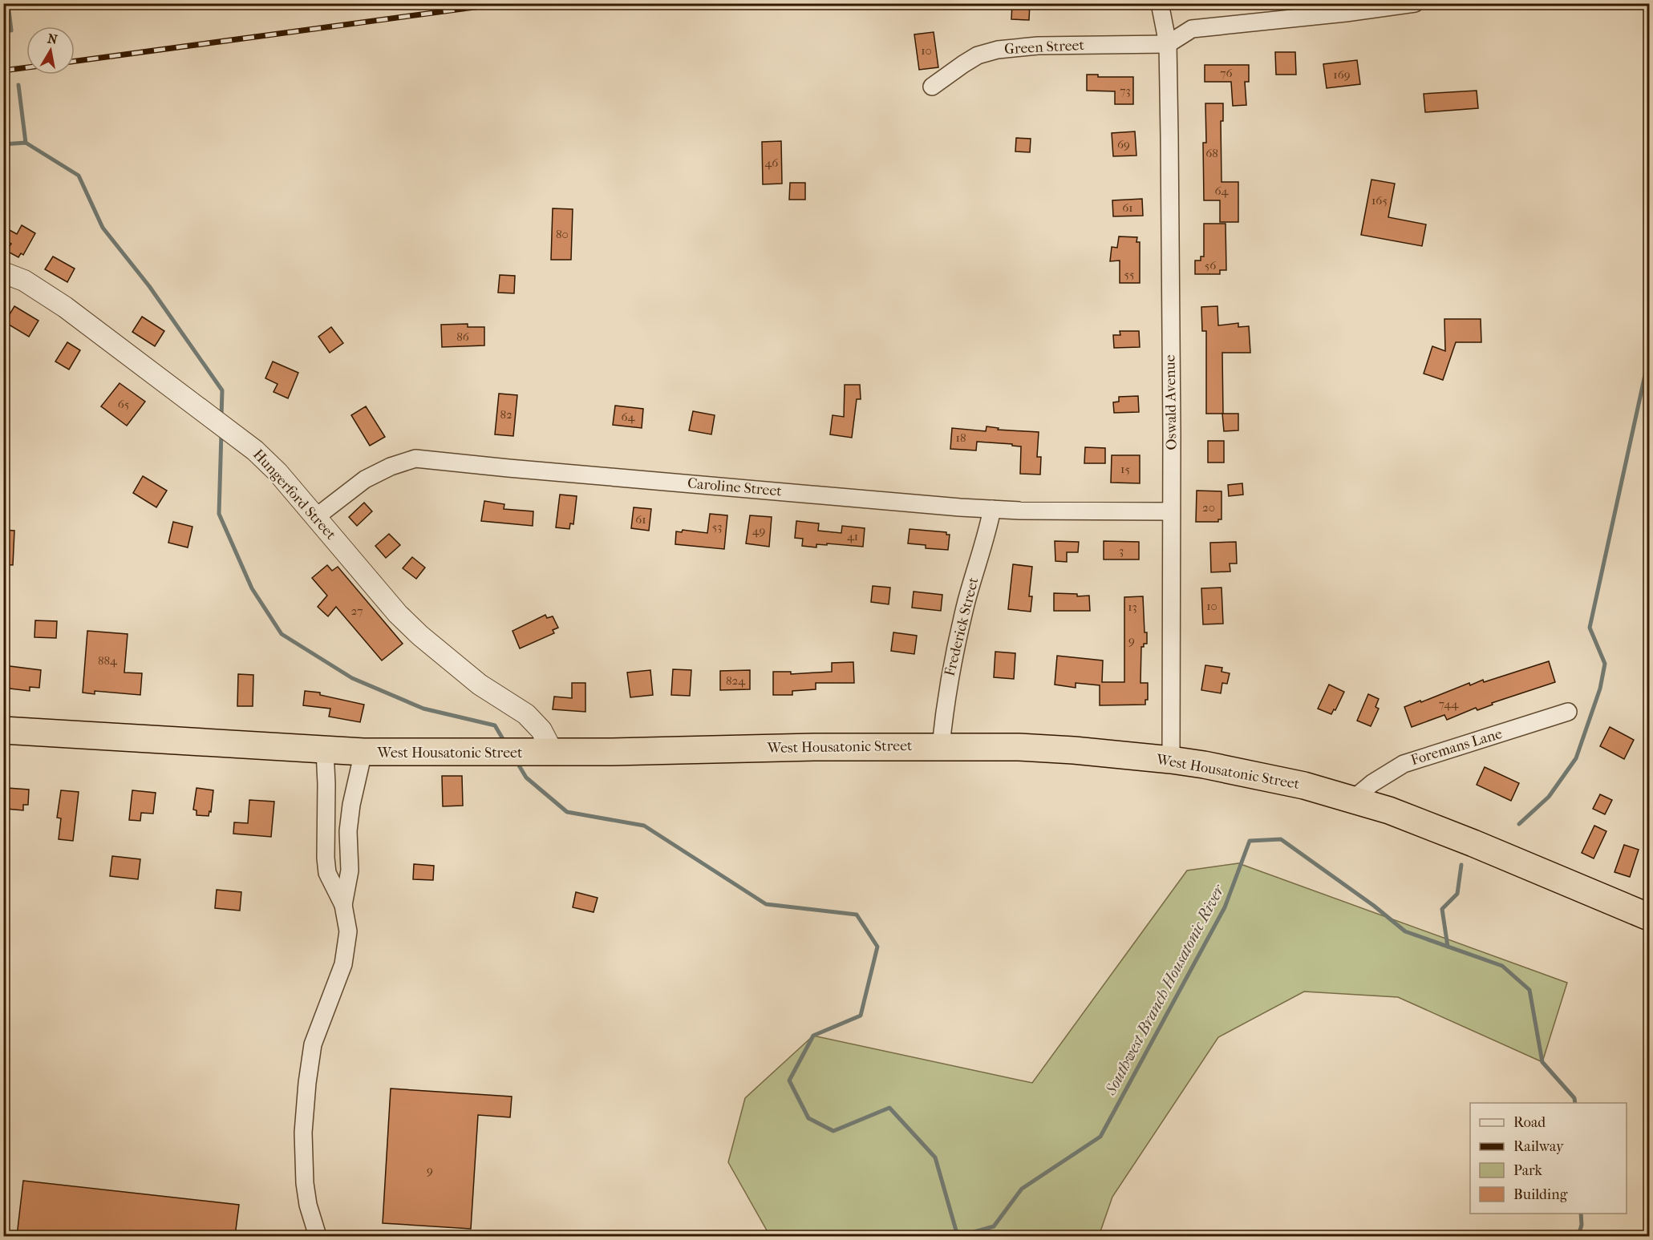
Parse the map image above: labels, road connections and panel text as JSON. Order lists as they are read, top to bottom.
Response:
{
  "streets": {
    "highway": ["West Housatonic Street"],
    "street": [
      "Green Street",
      "Oswald Avenue",
      "Caroline Street",
      "Hungerford Street",
      "Frederick Street",
      "Foremans Lane"
    ]
  },
  "crossings": [
    ["Green Street", "Oswald Avenue"],
    ["Oswald Avenue", "Caroline Street"],
    ["Oswald Avenue", "West Housatonic Street"],
    ["Caroline Street", "Hungerford Street"],
    ["Caroline Street", "Frederick Street"],
    ["Hungerford Street", "West Housatonic Street"],
    ["Frederick Street", "West Housatonic Street"],
    ["West Housatonic Street", "Foremans Lane"]
  ],
  "water": ["Southwest Branch Housatonic River"],
  "house_numbers": [
    "10",
    "76",
    "169",
    "73",
    "69",
    "68",
    "46",
    "64",
    "165",
    "61",
    "80",
    "56",
    "55",
    "86",
    "65",
    "82",
    "64",
    "18",
    "15",
    "20",
    "61",
    "53",
    "49",
    "41",
    "3",
    "10",
    "13",
    "27",
    "9",
    "884",
    "824",
    "744",
    "9"
  ],
  "legend": [
    "Road",
    "Railway",
    "Park",
    "Building"
  ],
  "north": "top"
}
